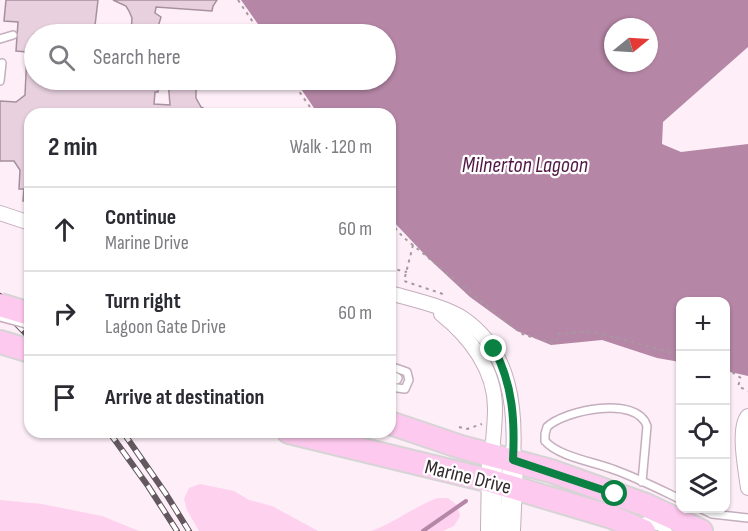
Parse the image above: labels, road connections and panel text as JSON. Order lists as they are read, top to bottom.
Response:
{
  "streets": {
    "main road": ["Marine Drive"]
  },
  "water": ["Milnerton Lagoon"],
  "north": "right",
  "page": {
    "search": "Search here",
    "heading": ["2 min", "Walk · 120 m"],
    "list": [
      ["Continue", "Marine Drive", "60 m"],
      ["Turn right", "Lagoon Gate Drive", "60 m"],
      "Arrive at destination"
    ],
    "map_buttons": ["+", "−"]
  }
}
